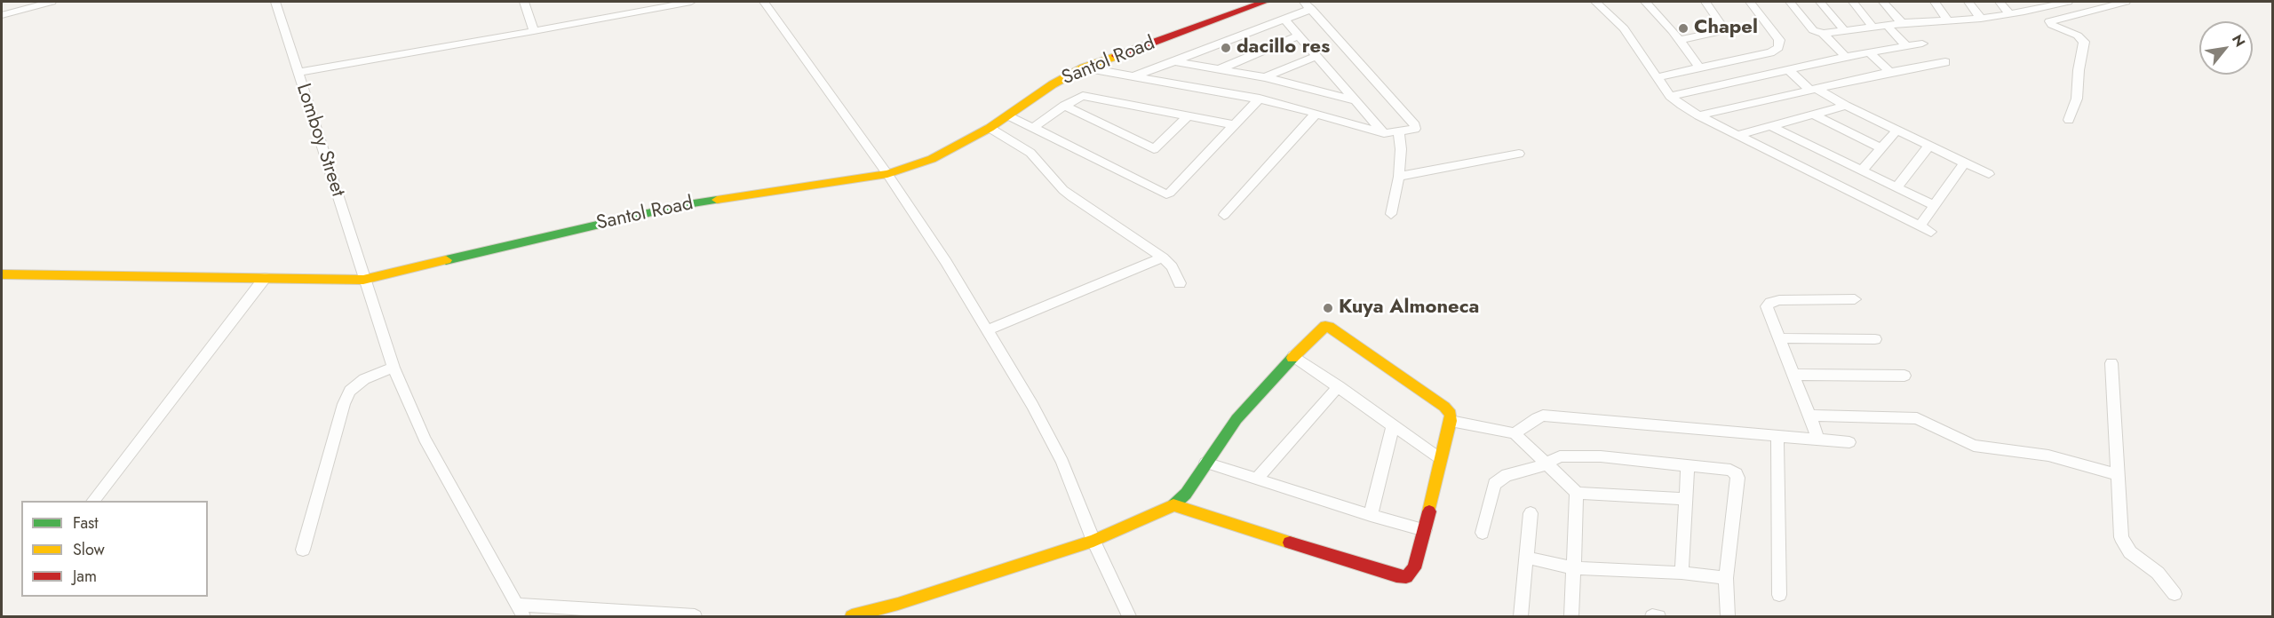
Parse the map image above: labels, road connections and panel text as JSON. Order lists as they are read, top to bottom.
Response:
{
  "streets": {
    "street": ["Santol Road", "Lomboy Street"]
  },
  "crossings": [
    ["Santol Road", "Lomboy Street"]
  ],
  "places": ["Chapel", "dacillo res", "Kuya Almoneca"],
  "legend": ["Fast", "Slow", "Jam"],
  "north": "top right"
}
